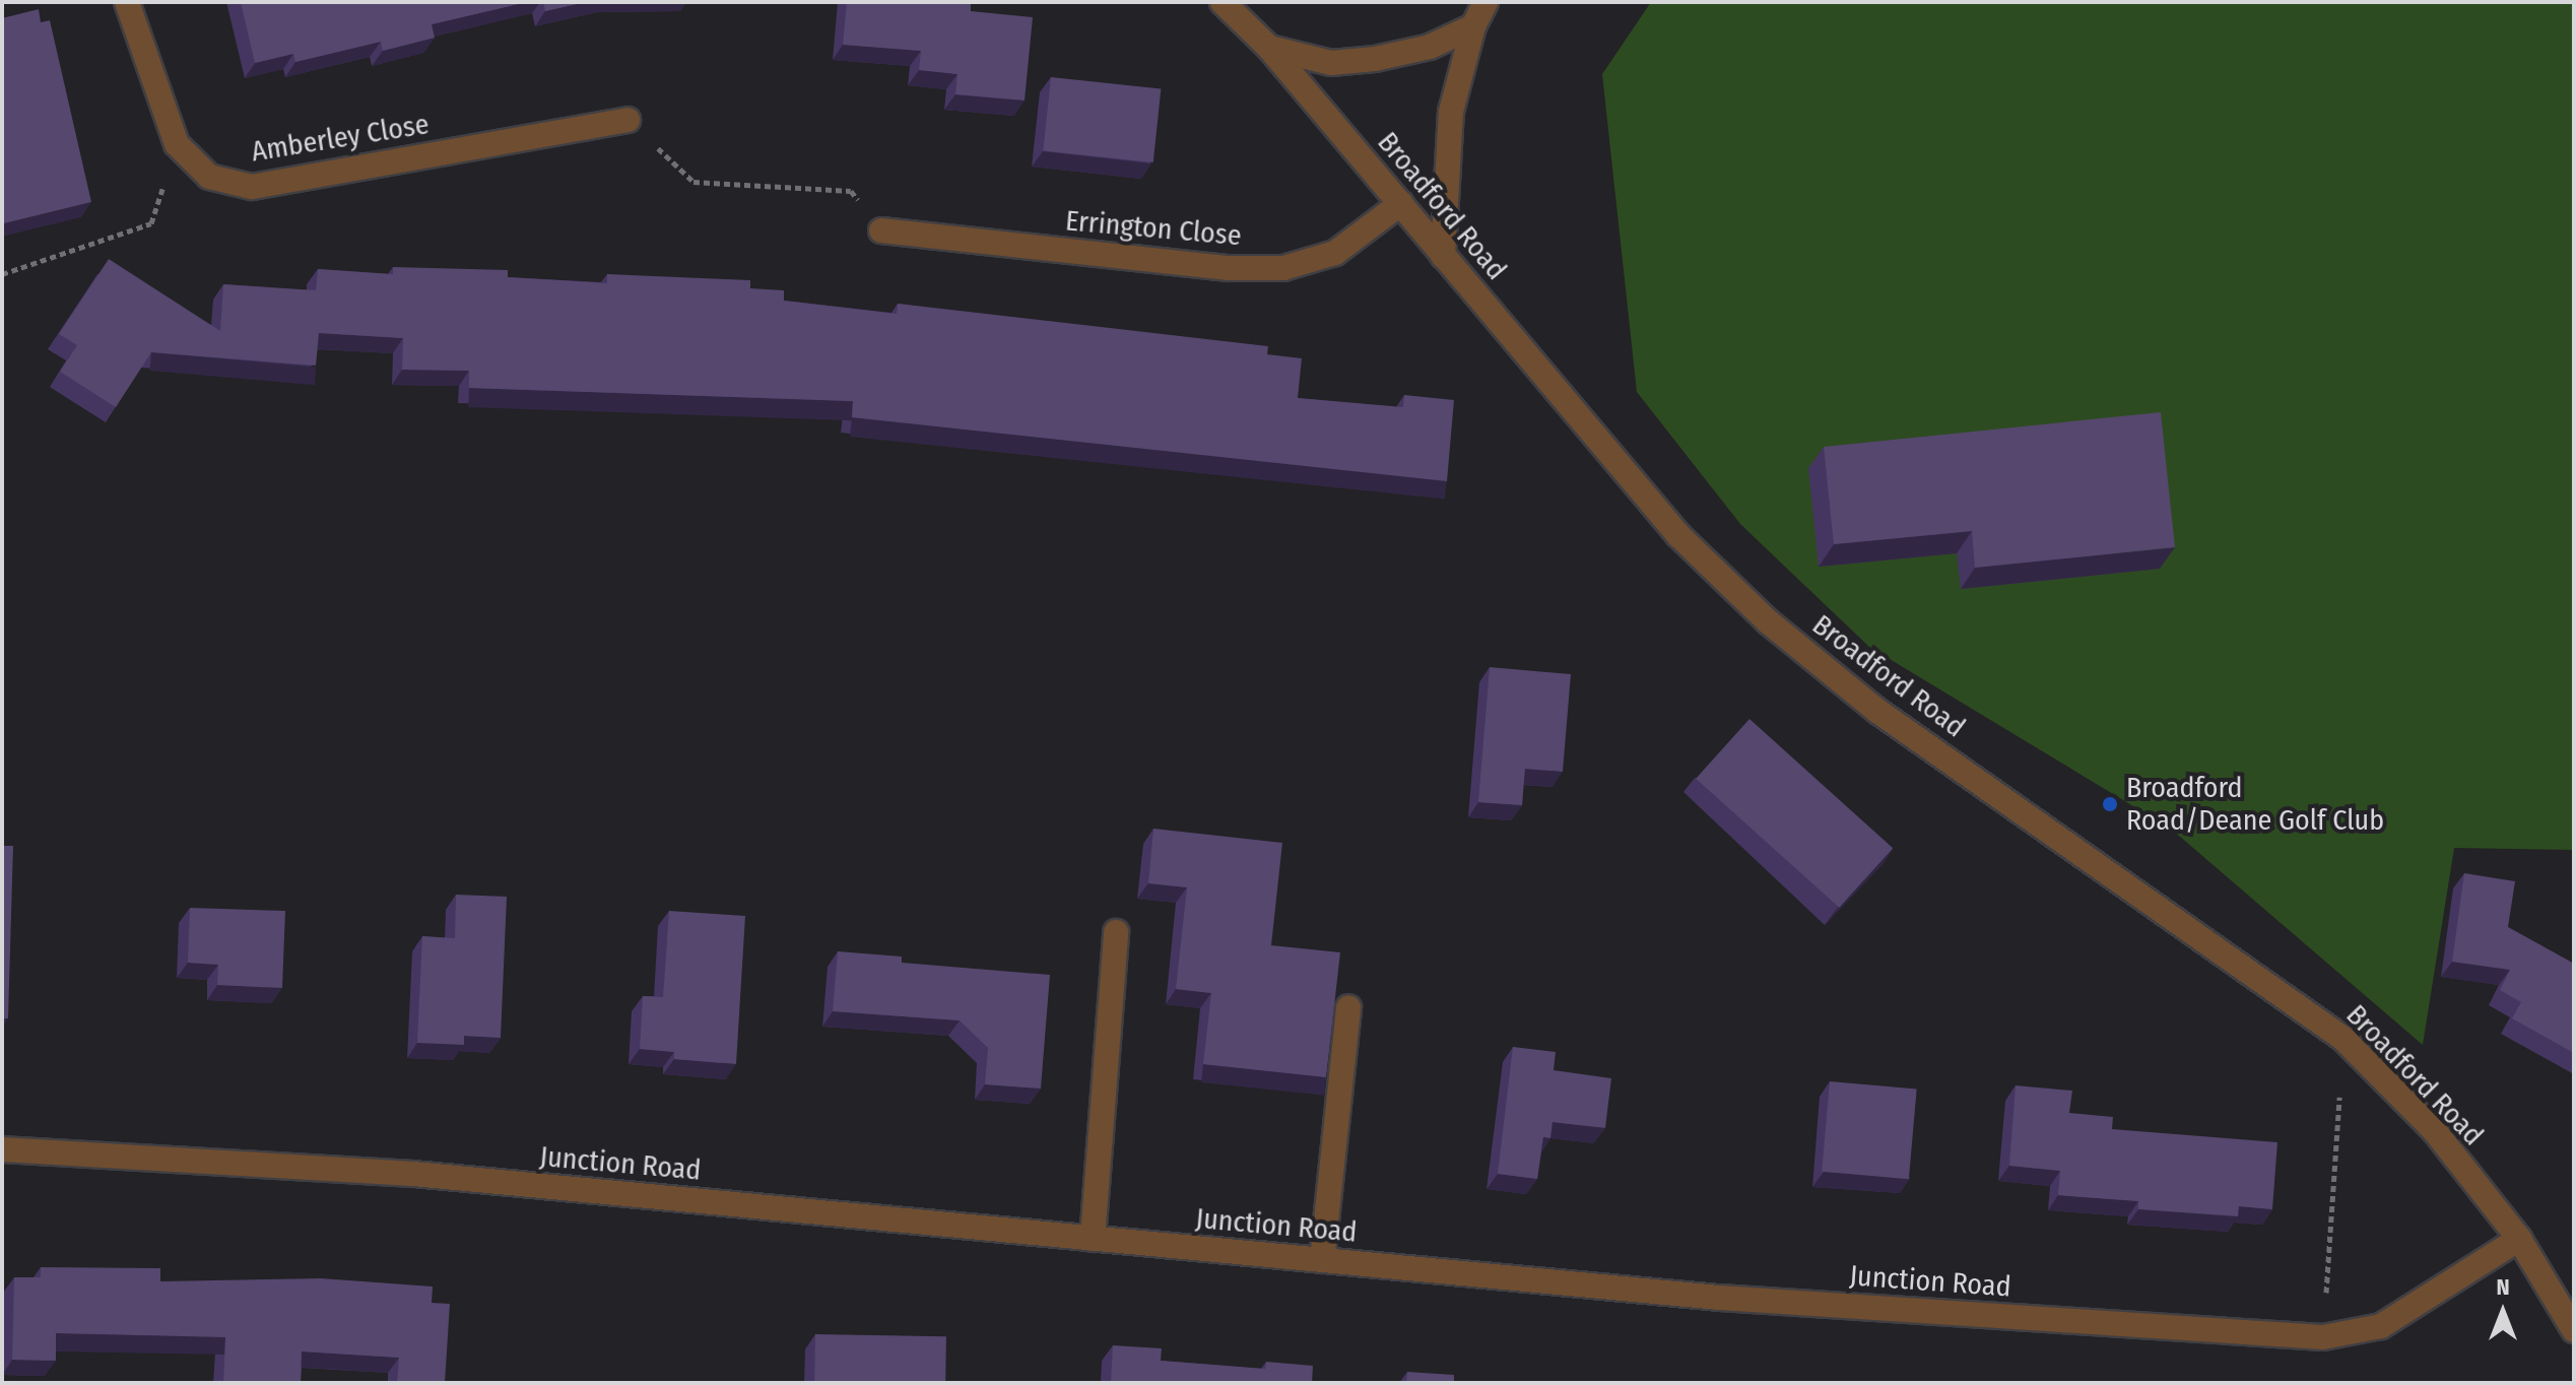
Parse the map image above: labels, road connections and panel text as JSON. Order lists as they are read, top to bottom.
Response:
{
  "streets": {
    "street": [
      "Amberley Close",
      "Broadford Road",
      "Errington Close",
      "Junction Road"
    ]
  },
  "crossings": [
    ["Broadford Road", "Errington Close"],
    ["Broadford Road", "Junction Road"]
  ],
  "places": ["Broadford Road/Deane Golf Club"],
  "north": "top"
}
